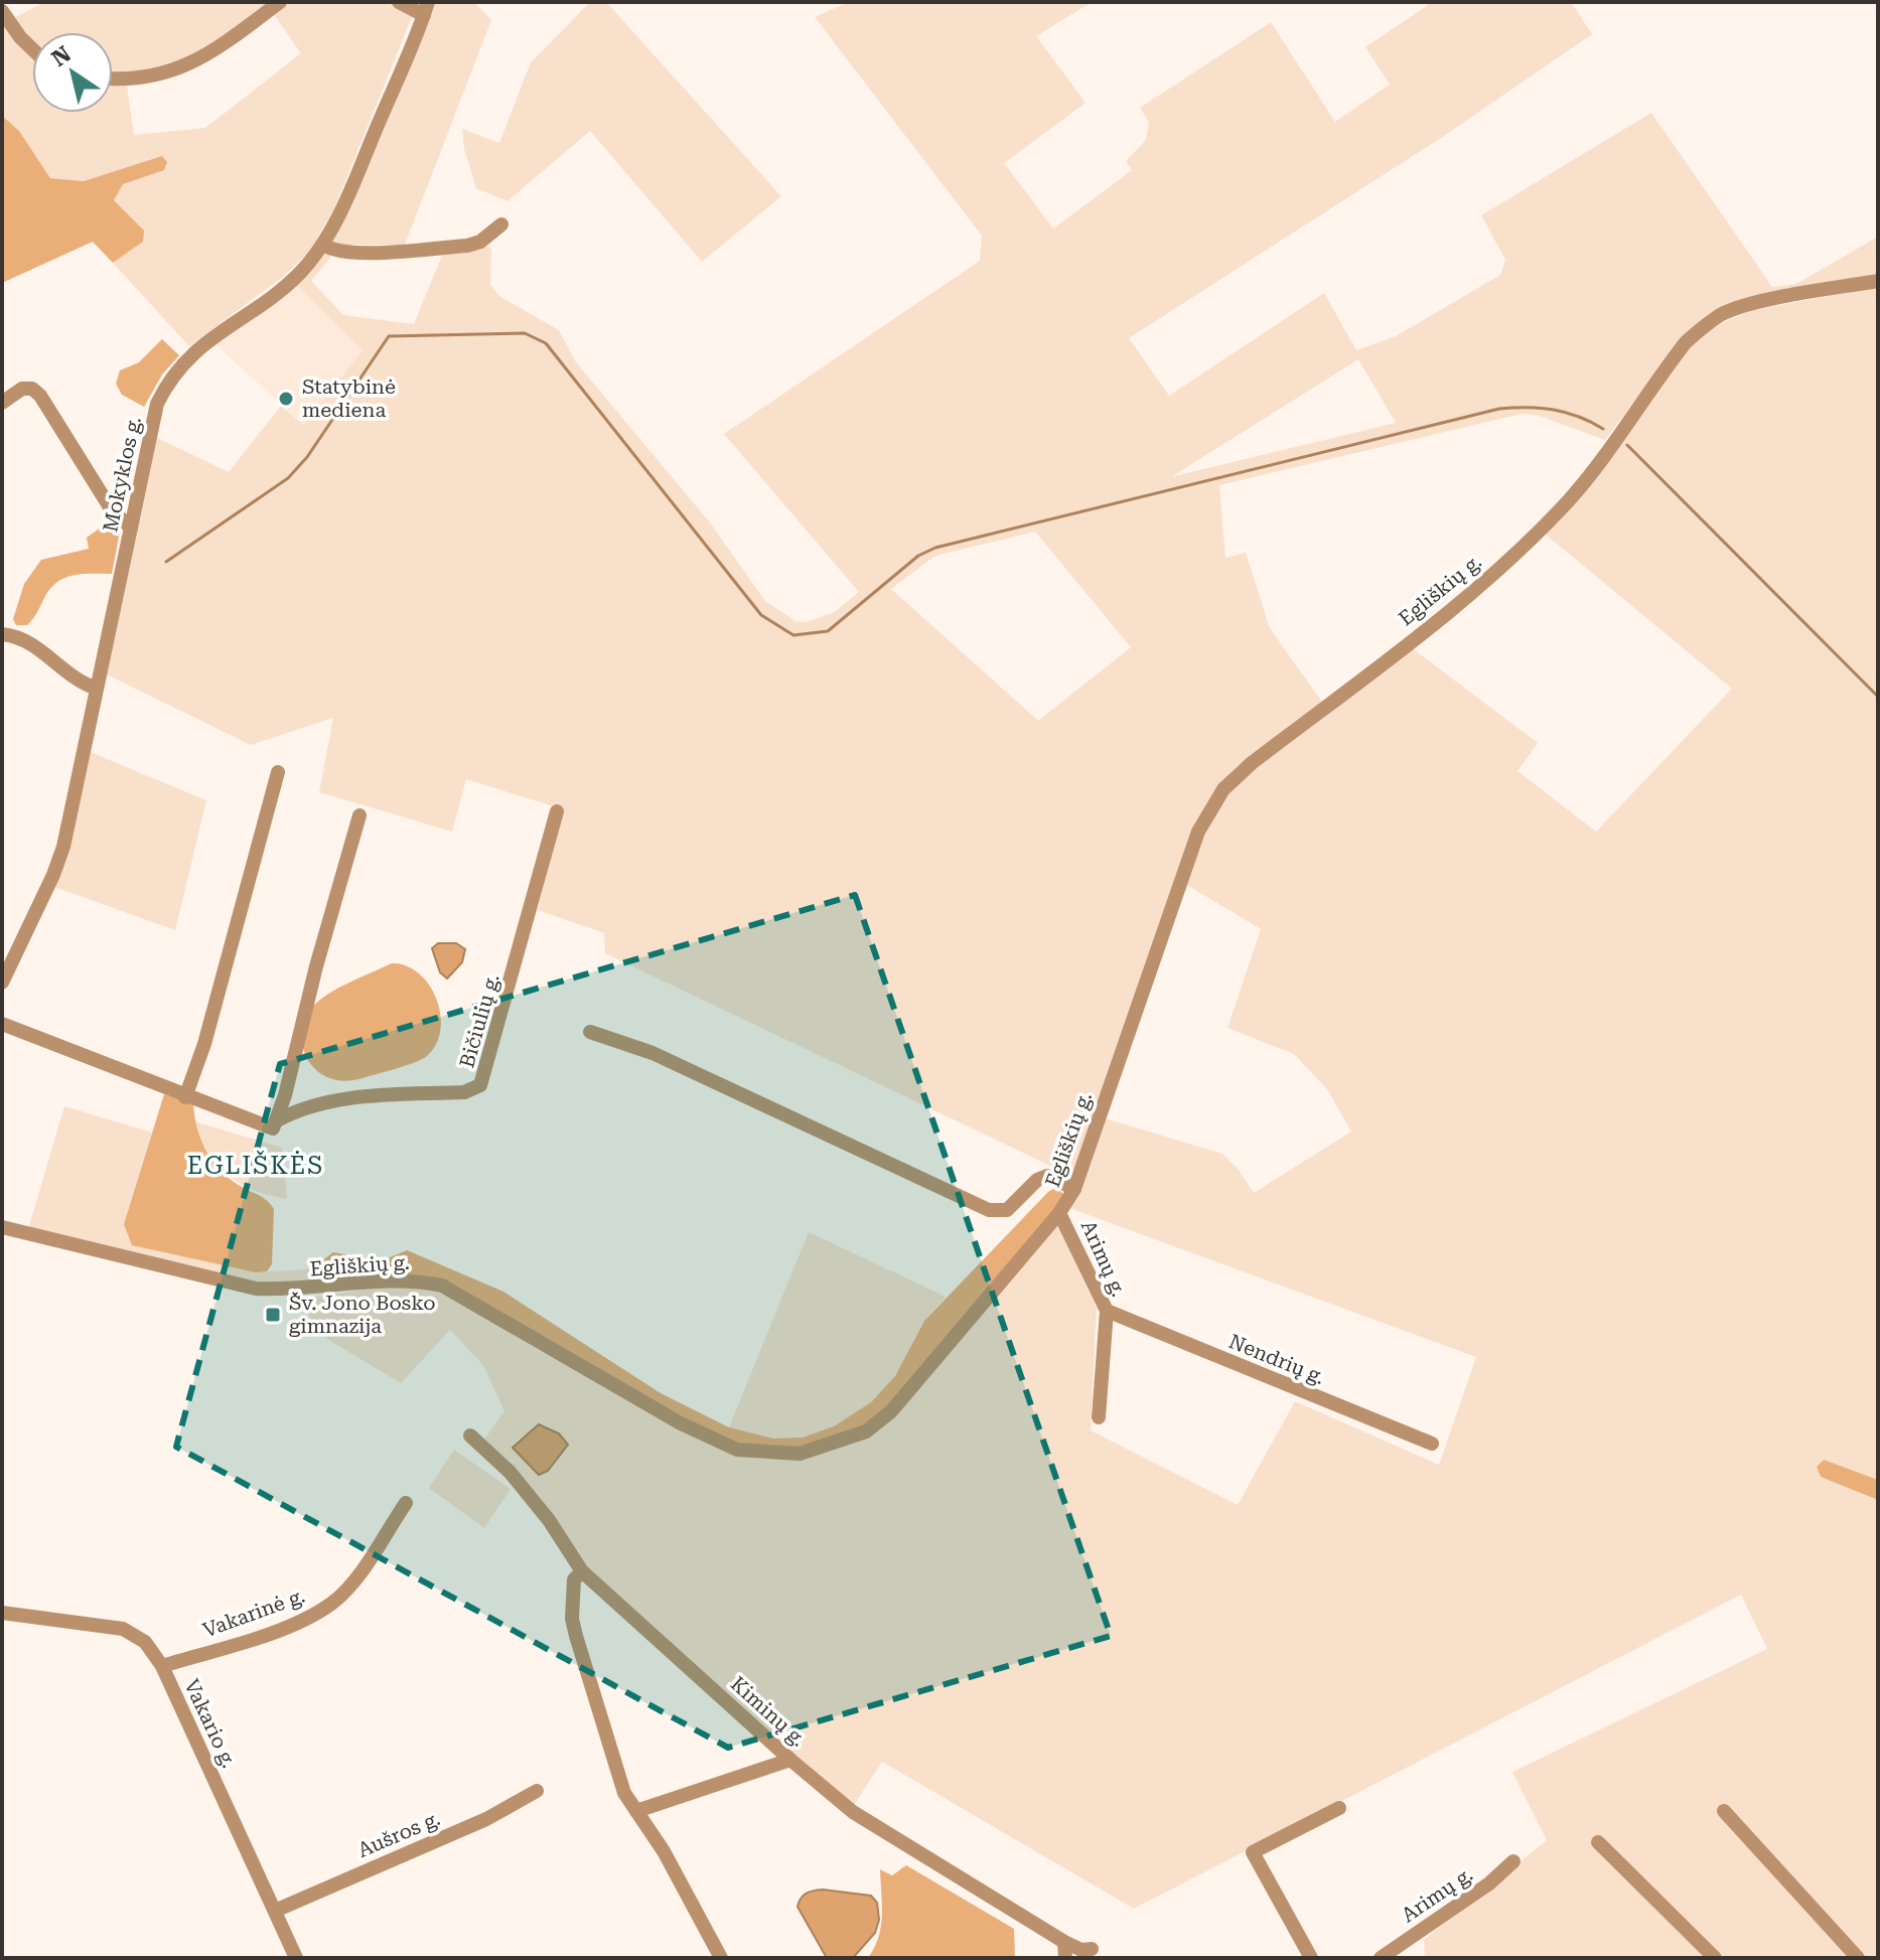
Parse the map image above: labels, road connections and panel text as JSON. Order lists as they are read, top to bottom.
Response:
{
  "streets": {
    "street": [
      "Mokyklos g.",
      "Egliškių g.",
      "Bičiulių g.",
      "Arimų g.",
      "Nendrių g.",
      "Vakarinė g.",
      "Kiminų g.",
      "Vakario g.",
      "Aušros g."
    ]
  },
  "crossings": [
    ["Egliškių g.", "Arimų g."],
    ["Arimų g.", "Nendrių g."],
    ["Vakarinė g.", "Vakario g."],
    ["Vakario g.", "Aušros g."]
  ],
  "districts": ["EGLIŠKĖS"],
  "places": {
    "other": ["Statybinė mediena"],
    "transit": ["Šv. Jono Bosko gimnazija"]
  },
  "north": "top left"
}
